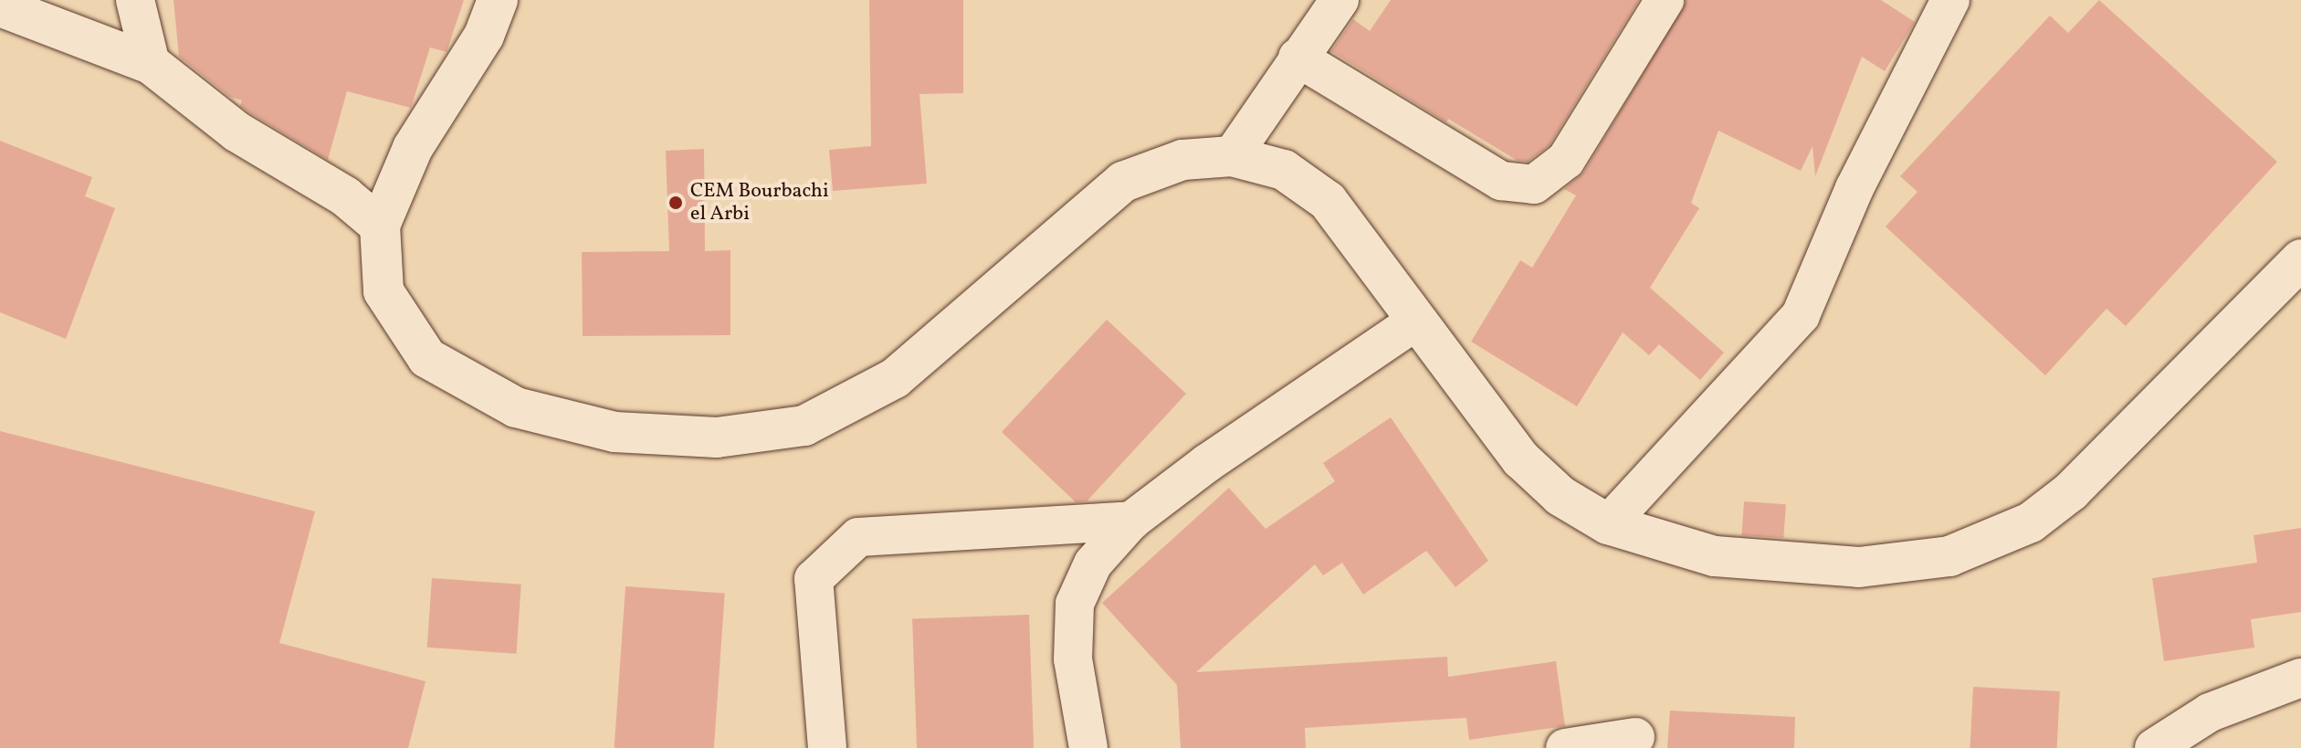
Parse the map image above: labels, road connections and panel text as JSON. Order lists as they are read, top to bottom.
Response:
{
  "places": ["CEM Bourbachi el Arbi"]
}
